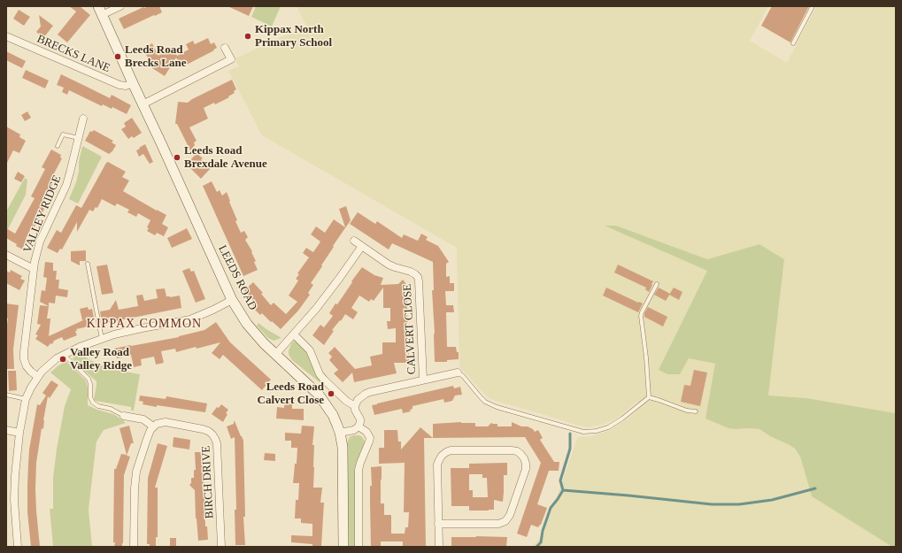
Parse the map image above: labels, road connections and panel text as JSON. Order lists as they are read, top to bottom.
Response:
{
  "streets": {
    "main road": ["LEEDS ROAD"],
    "street": [
      "BRECKS LANE",
      "VALLEY RIDGE",
      "CALVERT CLOSE",
      "BIRCH DRIVE"
    ]
  },
  "crossings": [
    ["BRECKS LANE", "LEEDS ROAD"]
  ],
  "districts": ["KIPPAX COMMON"],
  "places": [
    "Kippax North Primary School",
    "Leeds Road Brecks Lane",
    "Leeds Road Brexdale Avenue",
    "Valley Road Valley Ridge",
    "Leeds Road Calvert Close"
  ]
}
